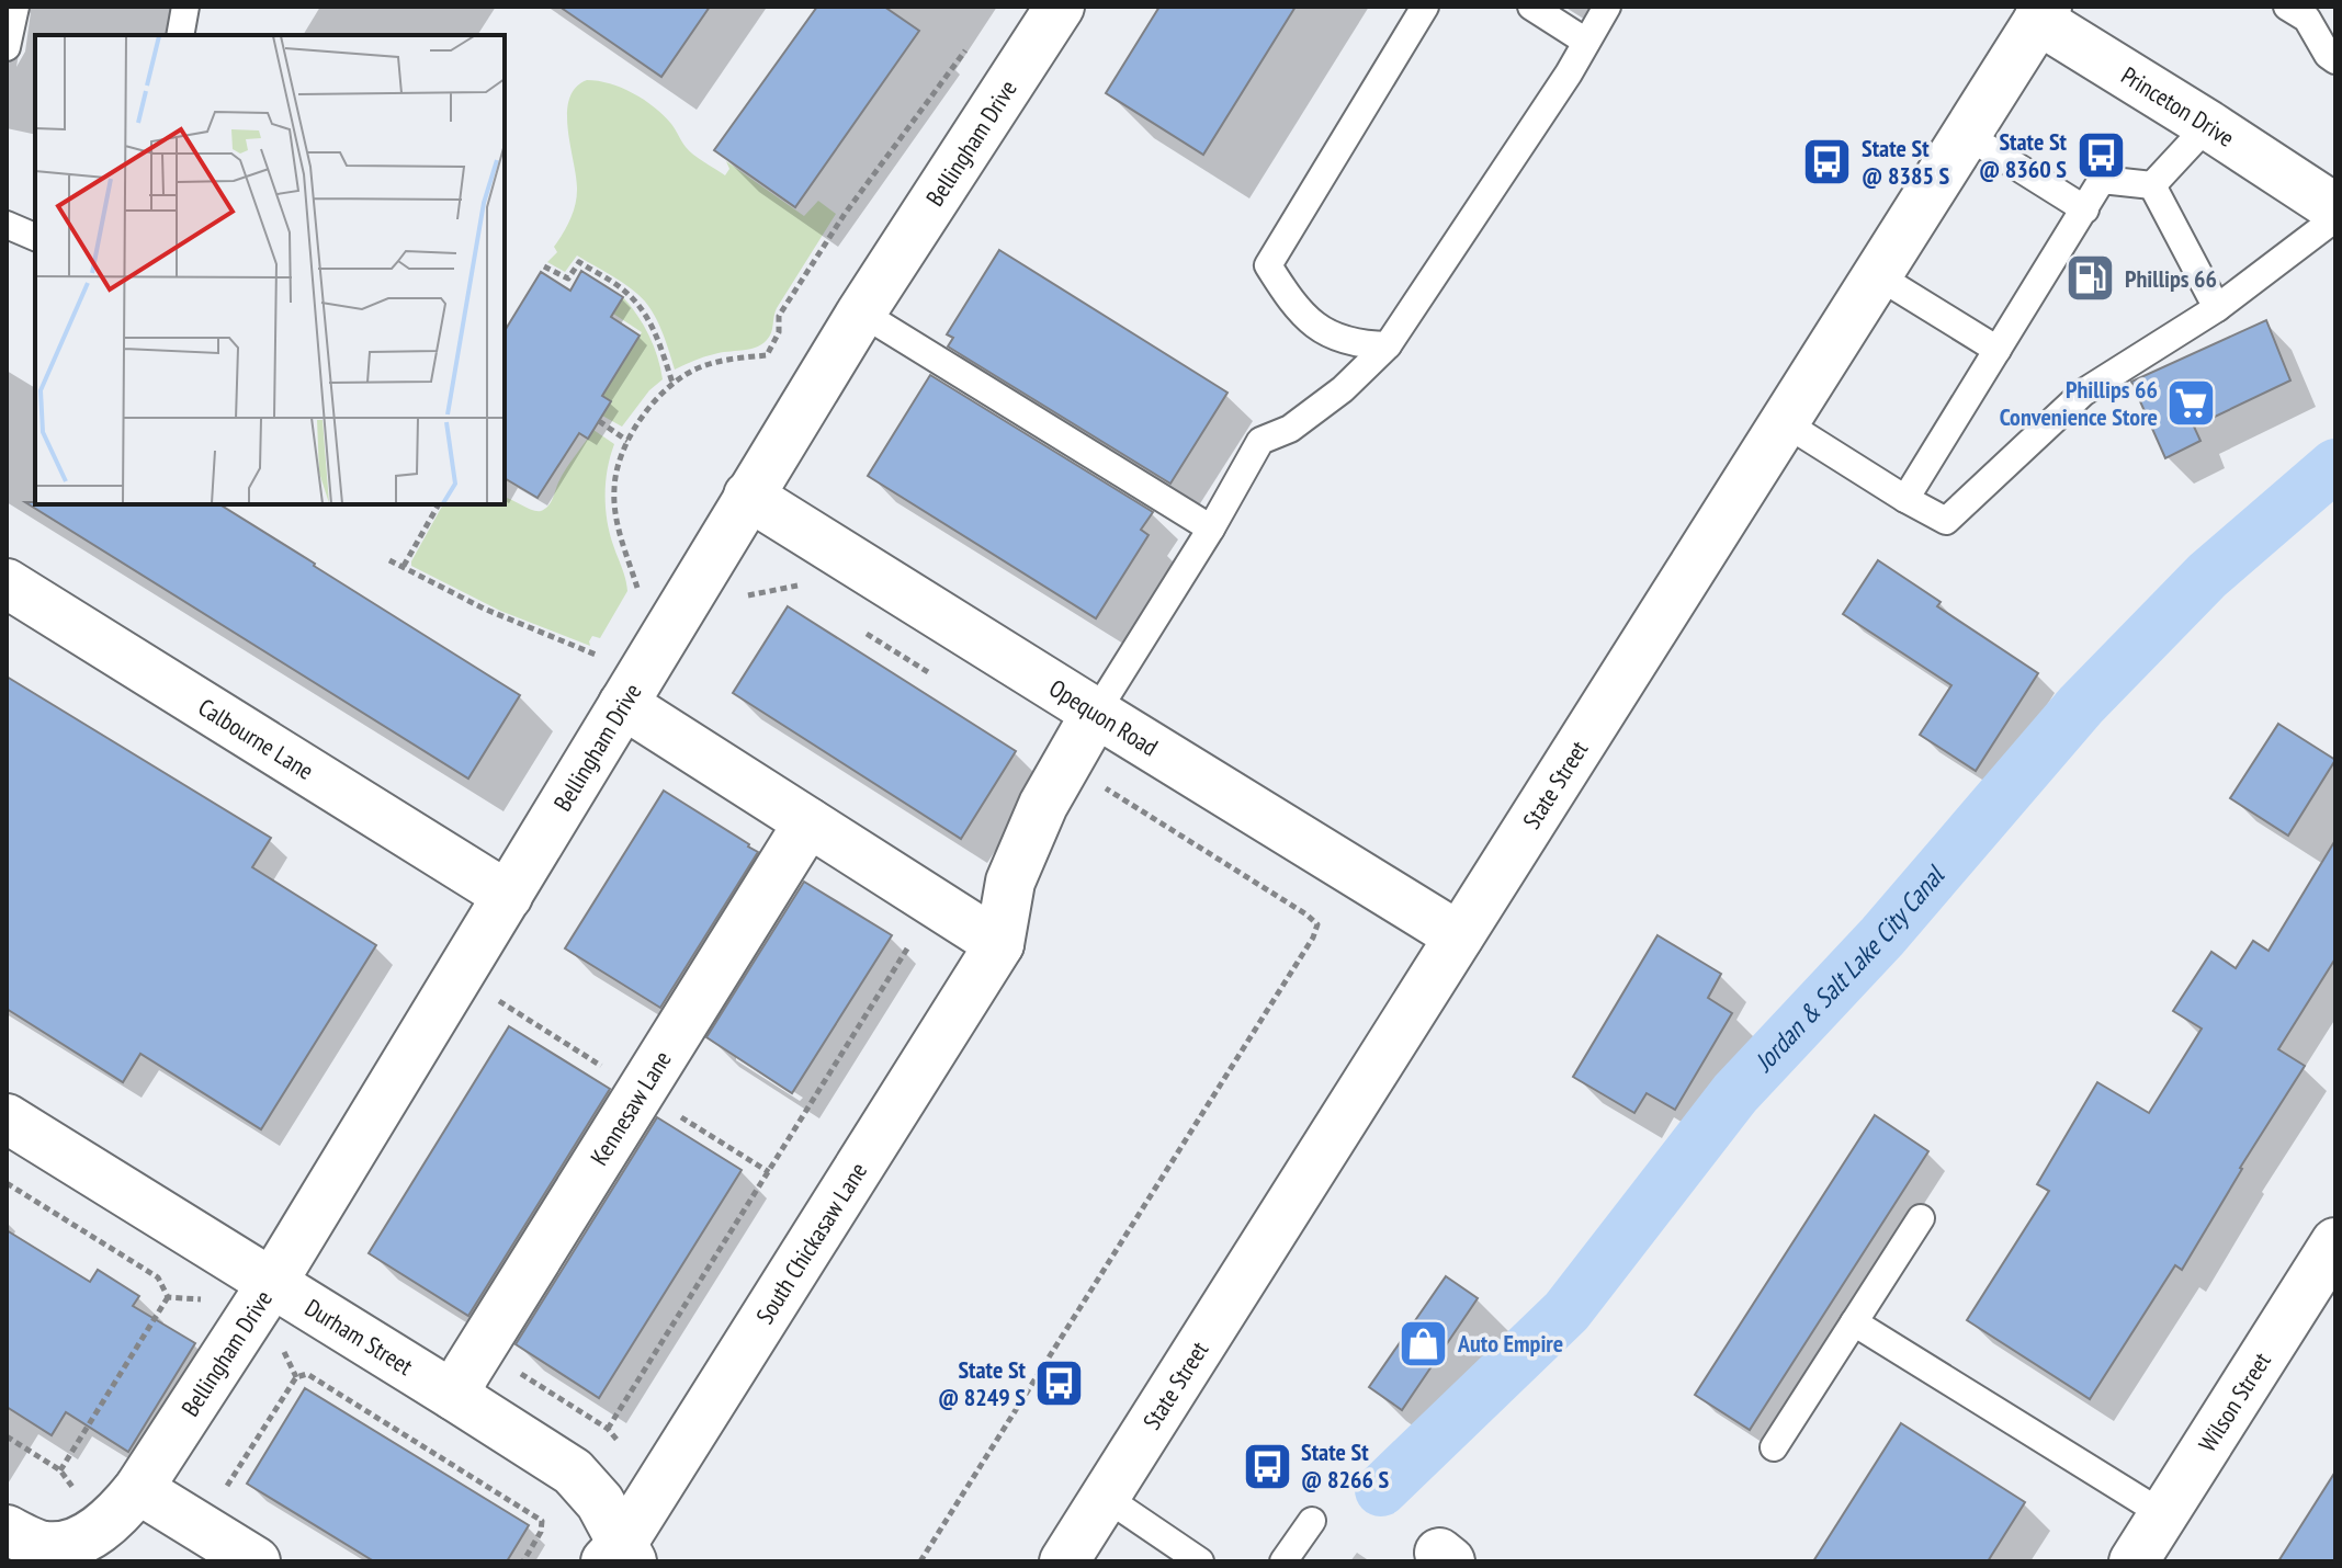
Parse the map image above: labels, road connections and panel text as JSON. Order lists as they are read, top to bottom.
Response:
{
  "streets": {
    "street": [
      "Princeton Drive",
      "Bellingham Drive",
      "Opequon Road",
      "Calbourne Lane",
      "State Street",
      "Kennesaw Lane",
      "South Chickasaw Lane",
      "Durham Street",
      "Wilson Street"
    ]
  },
  "crossings": [
    ["Princeton Drive", "State Street"],
    ["Bellingham Drive", "Opequon Road"],
    ["Bellingham Drive", "Calbourne Lane"],
    ["Bellingham Drive", "Durham Street"],
    ["Opequon Road", "State Street"],
    ["Kennesaw Lane", "Durham Street"],
    ["South Chickasaw Lane", "Durham Street"]
  ],
  "water": ["Jordan & Salt Lake City Canal"],
  "places": {
    "bus stop": [
      "State St @ 8360 S",
      "State St @ 8385 S",
      "State St @ 8249 S",
      "State St @ 8266 S"
    ],
    "fuel station": ["Phillips 66"],
    "supermarket": ["Phillips 66 Convenience Store"],
    "shop": ["Auto Empire"]
  }
}
